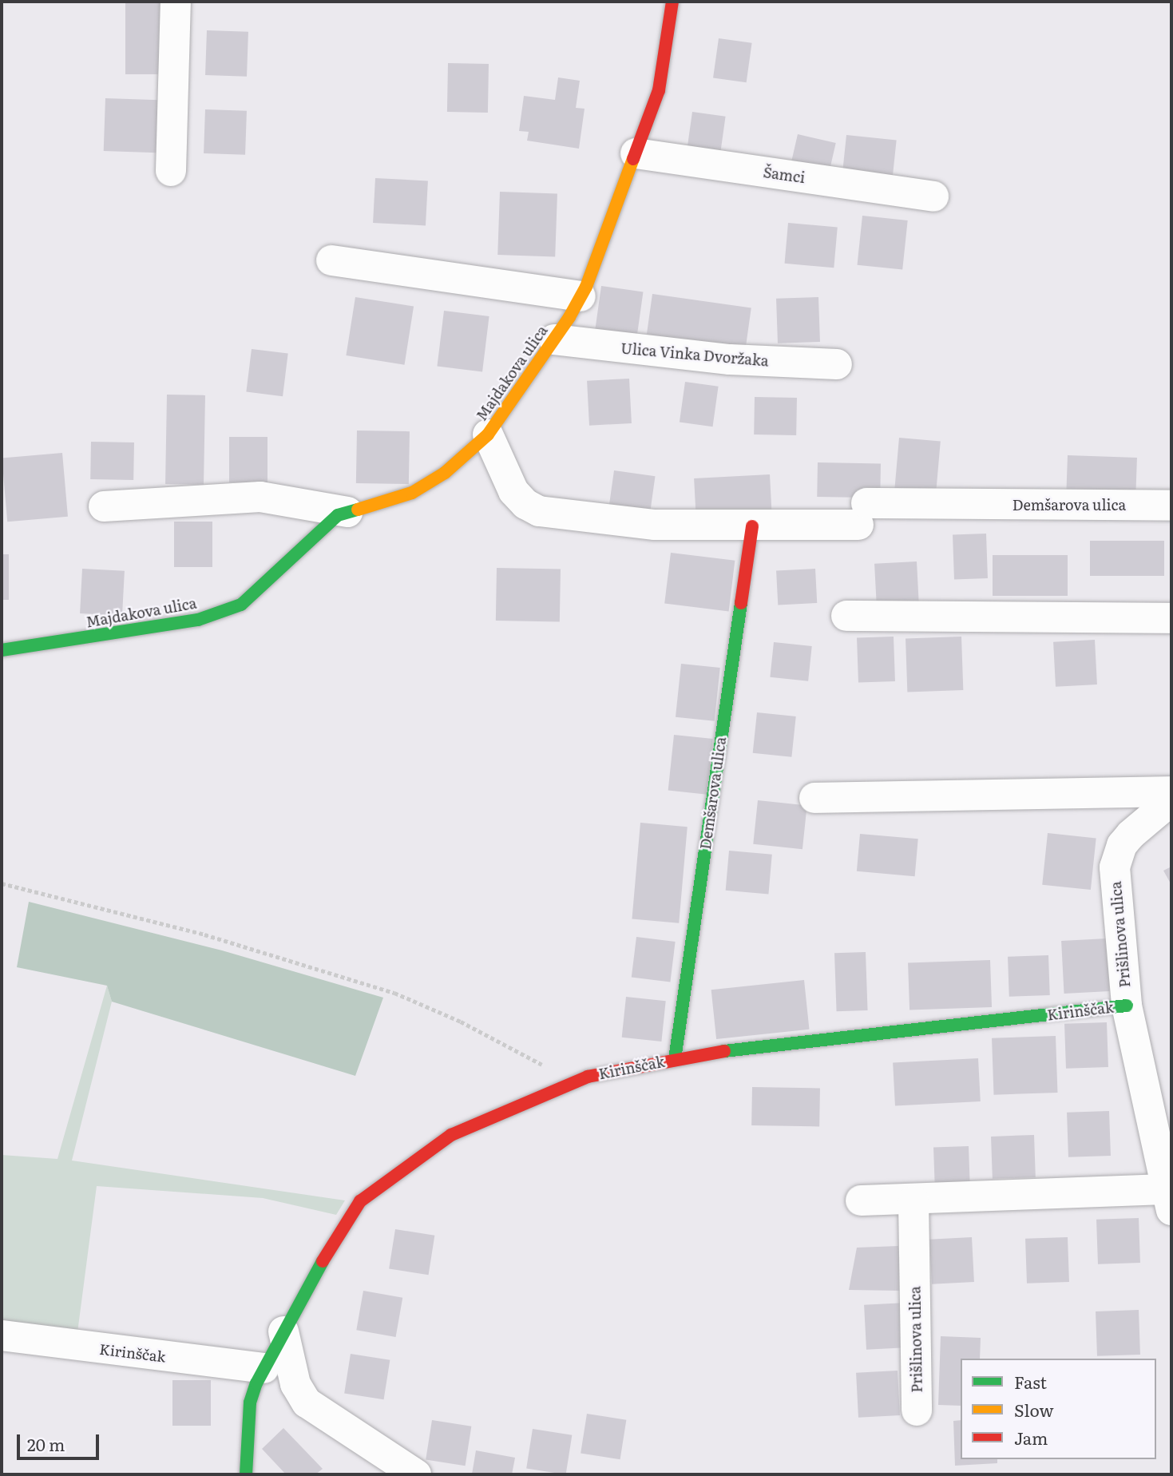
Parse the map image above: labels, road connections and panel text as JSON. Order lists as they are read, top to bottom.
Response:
{
  "streets": {
    "street": [
      "Šamci",
      "Ulica Vinka Dvoržaka",
      "Majdakova ulica",
      "Demšarova ulica",
      "Prišlinova ulica",
      "Kirinščak"
    ]
  },
  "crossings": [
    ["Šamci", "Majdakova ulica"],
    ["Ulica Vinka Dvoržaka", "Majdakova ulica"],
    ["Majdakova ulica", "Demšarova ulica"],
    ["Demšarova ulica", "Kirinščak"],
    ["Prišlinova ulica", "Kirinščak"]
  ],
  "legend": ["Fast", "Slow", "Jam"],
  "scale_bar": "20 m"
}
